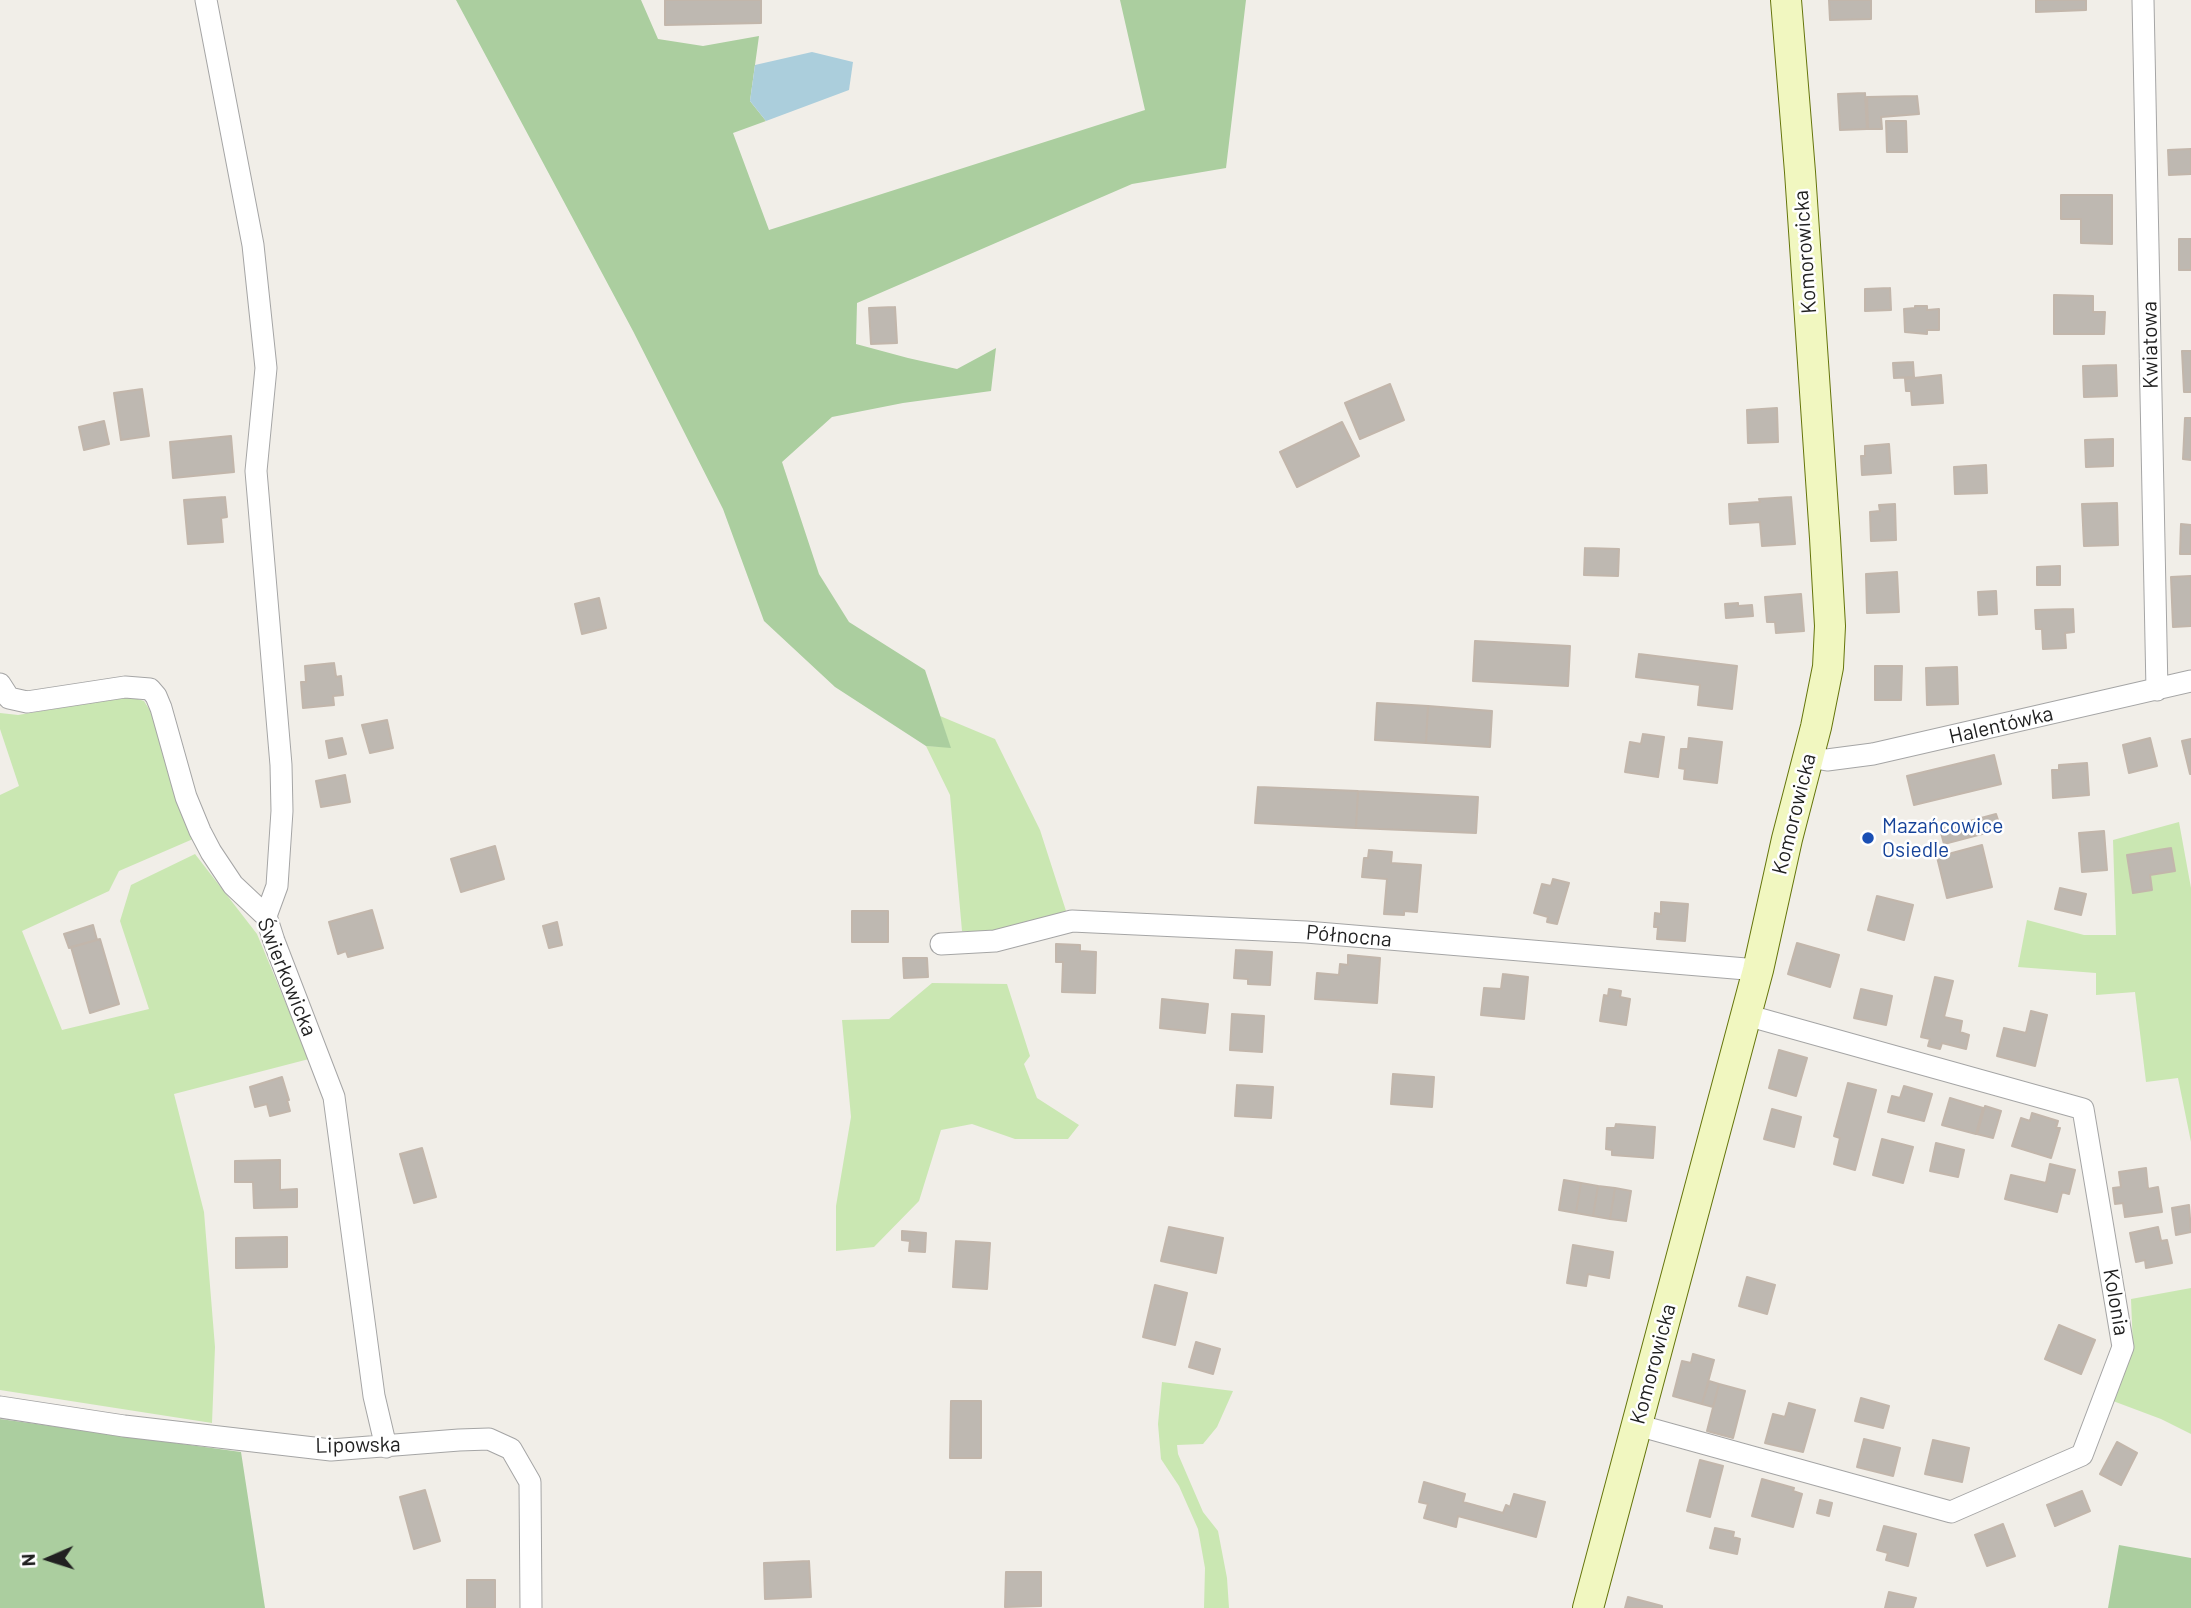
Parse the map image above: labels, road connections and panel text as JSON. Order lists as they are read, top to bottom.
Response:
{
  "streets": {
    "street": [
      "Komorowicka",
      "Kwiatowa",
      "Halentówka",
      "Północna",
      "Świerkowicka",
      "Kolonia",
      "Lipowska"
    ]
  },
  "crossings": [
    ["Komorowicka", "Halentówka"],
    ["Komorowicka", "Północna"],
    ["Komorowicka", "Kolonia"],
    ["Kwiatowa", "Halentówka"],
    ["Świerkowicka", "Lipowska"]
  ],
  "places": ["Mazańcowice Osiedle"],
  "north": "left"
}
